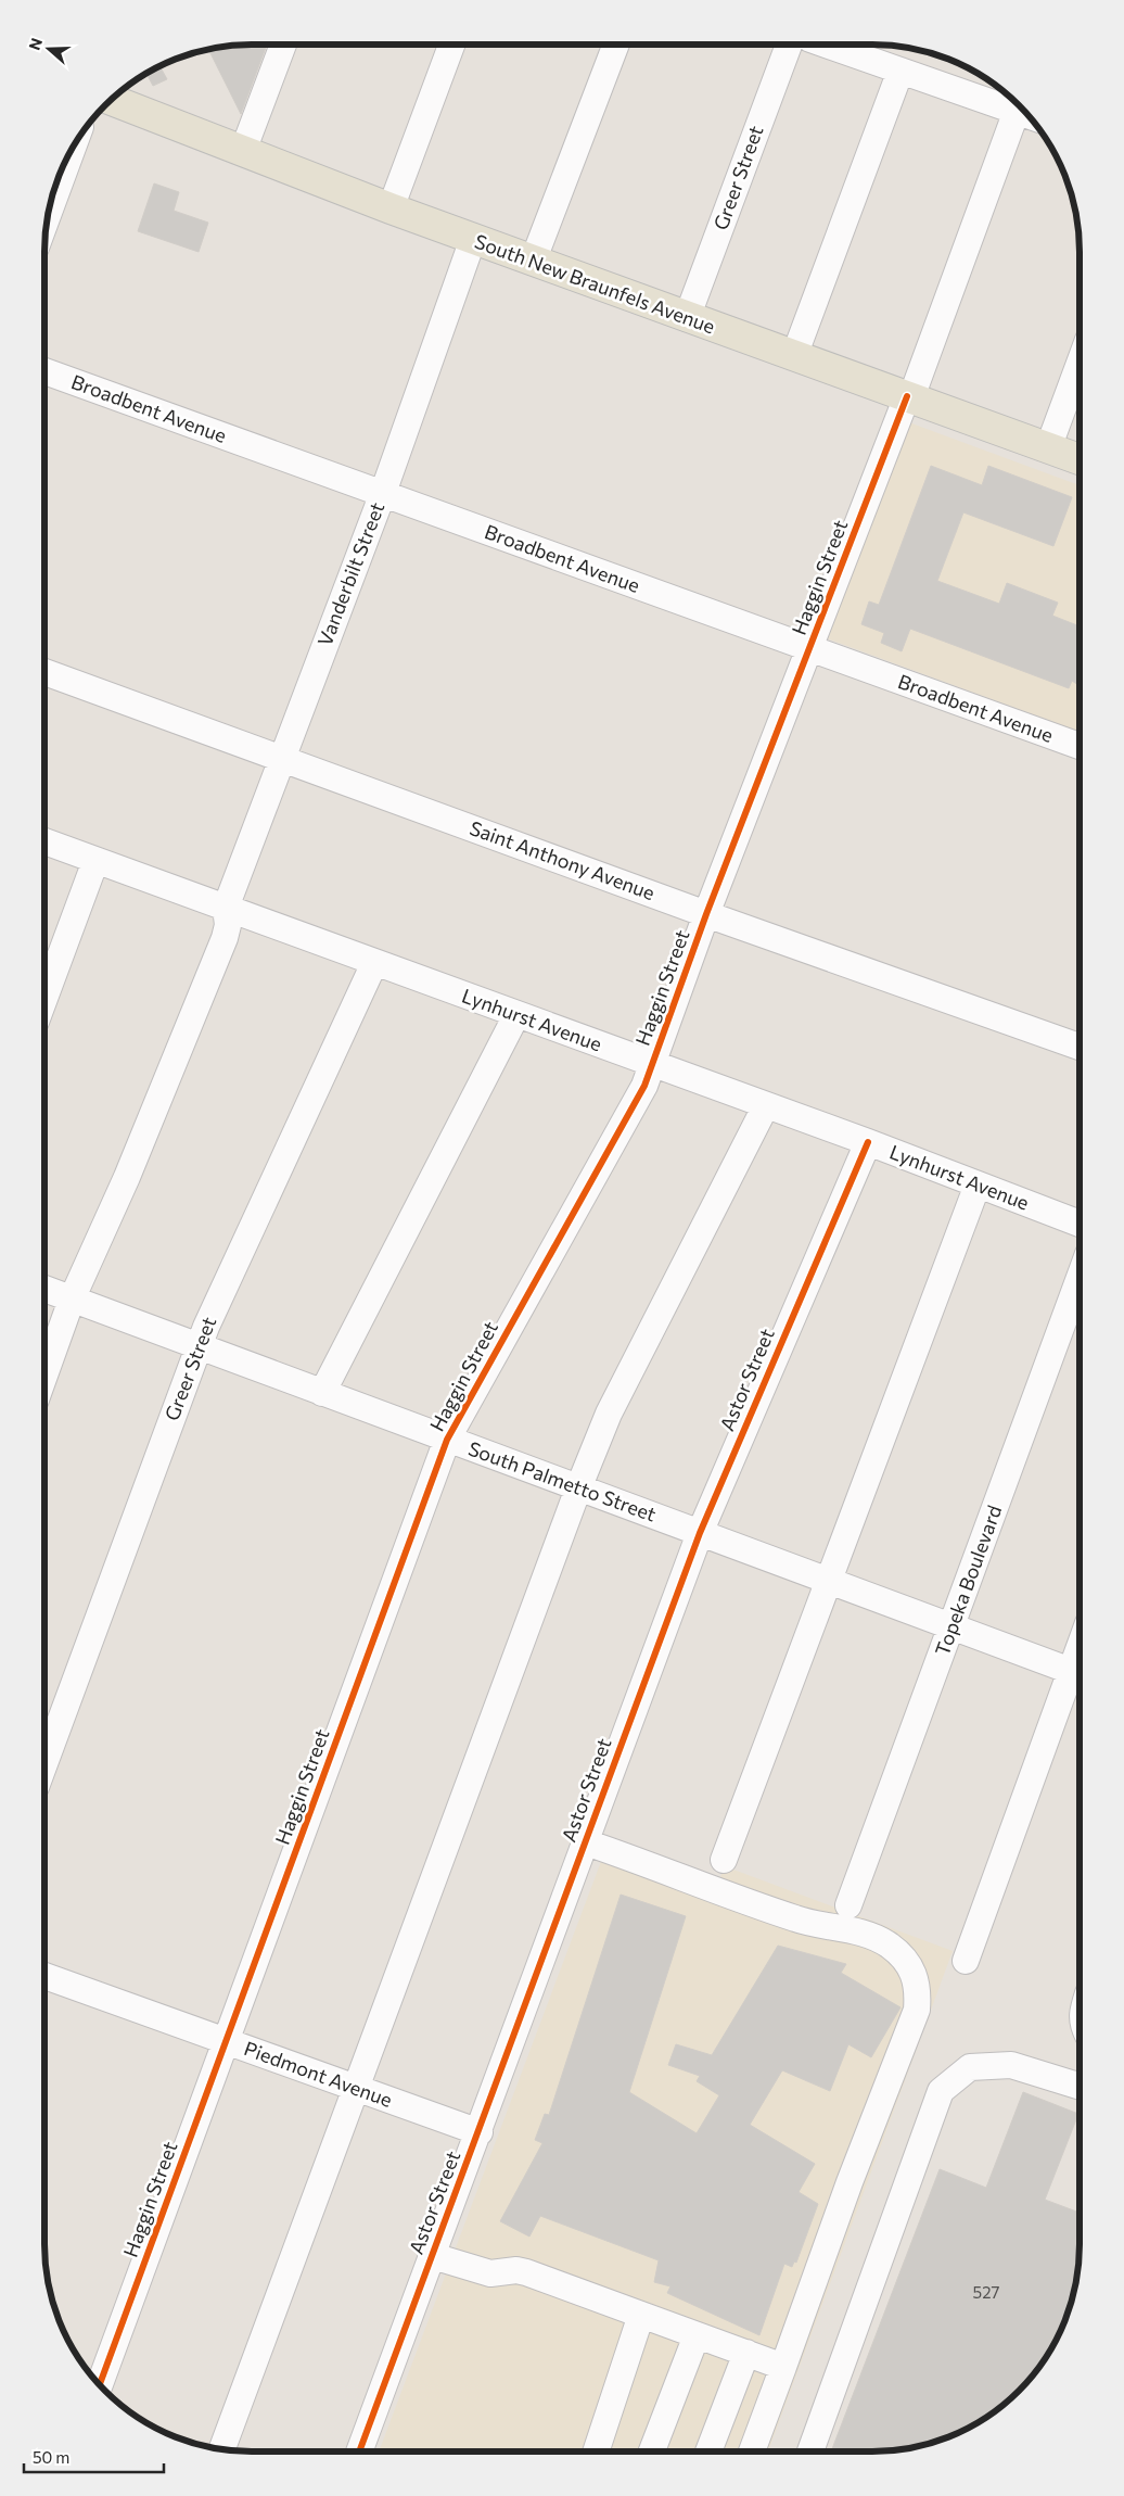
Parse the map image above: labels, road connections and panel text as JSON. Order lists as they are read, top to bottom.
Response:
{
  "streets": {
    "main road": ["South New Braunfels Avenue"],
    "street": [
      "Greer Street",
      "Broadbent Avenue",
      "Vanderbilt Street",
      "Haggin Street",
      "Saint Anthony Avenue",
      "Lynhurst Avenue",
      "Astor Street",
      "South Palmetto Street",
      "Topeka Boulevard",
      "Piedmont Avenue"
    ]
  },
  "crossings": [
    ["Greer Street", "South New Braunfels Avenue"],
    ["Greer Street", "Lynhurst Avenue"],
    ["Greer Street", "South Palmetto Street"],
    ["South New Braunfels Avenue", "Vanderbilt Street"],
    ["South New Braunfels Avenue", "Haggin Street"],
    ["Broadbent Avenue", "Vanderbilt Street"],
    ["Broadbent Avenue", "Haggin Street"],
    ["Vanderbilt Street", "Saint Anthony Avenue"],
    ["Vanderbilt Street", "Lynhurst Avenue"],
    ["Haggin Street", "Saint Anthony Avenue"],
    ["Haggin Street", "Lynhurst Avenue"],
    ["Haggin Street", "South Palmetto Street"],
    ["Haggin Street", "Piedmont Avenue"],
    ["Lynhurst Avenue", "Astor Street"],
    ["Astor Street", "South Palmetto Street"],
    ["Astor Street", "Piedmont Avenue"],
    ["South Palmetto Street", "Topeka Boulevard"]
  ],
  "house_numbers": ["527"],
  "scale_bar": "50 m",
  "north": "left"
}
